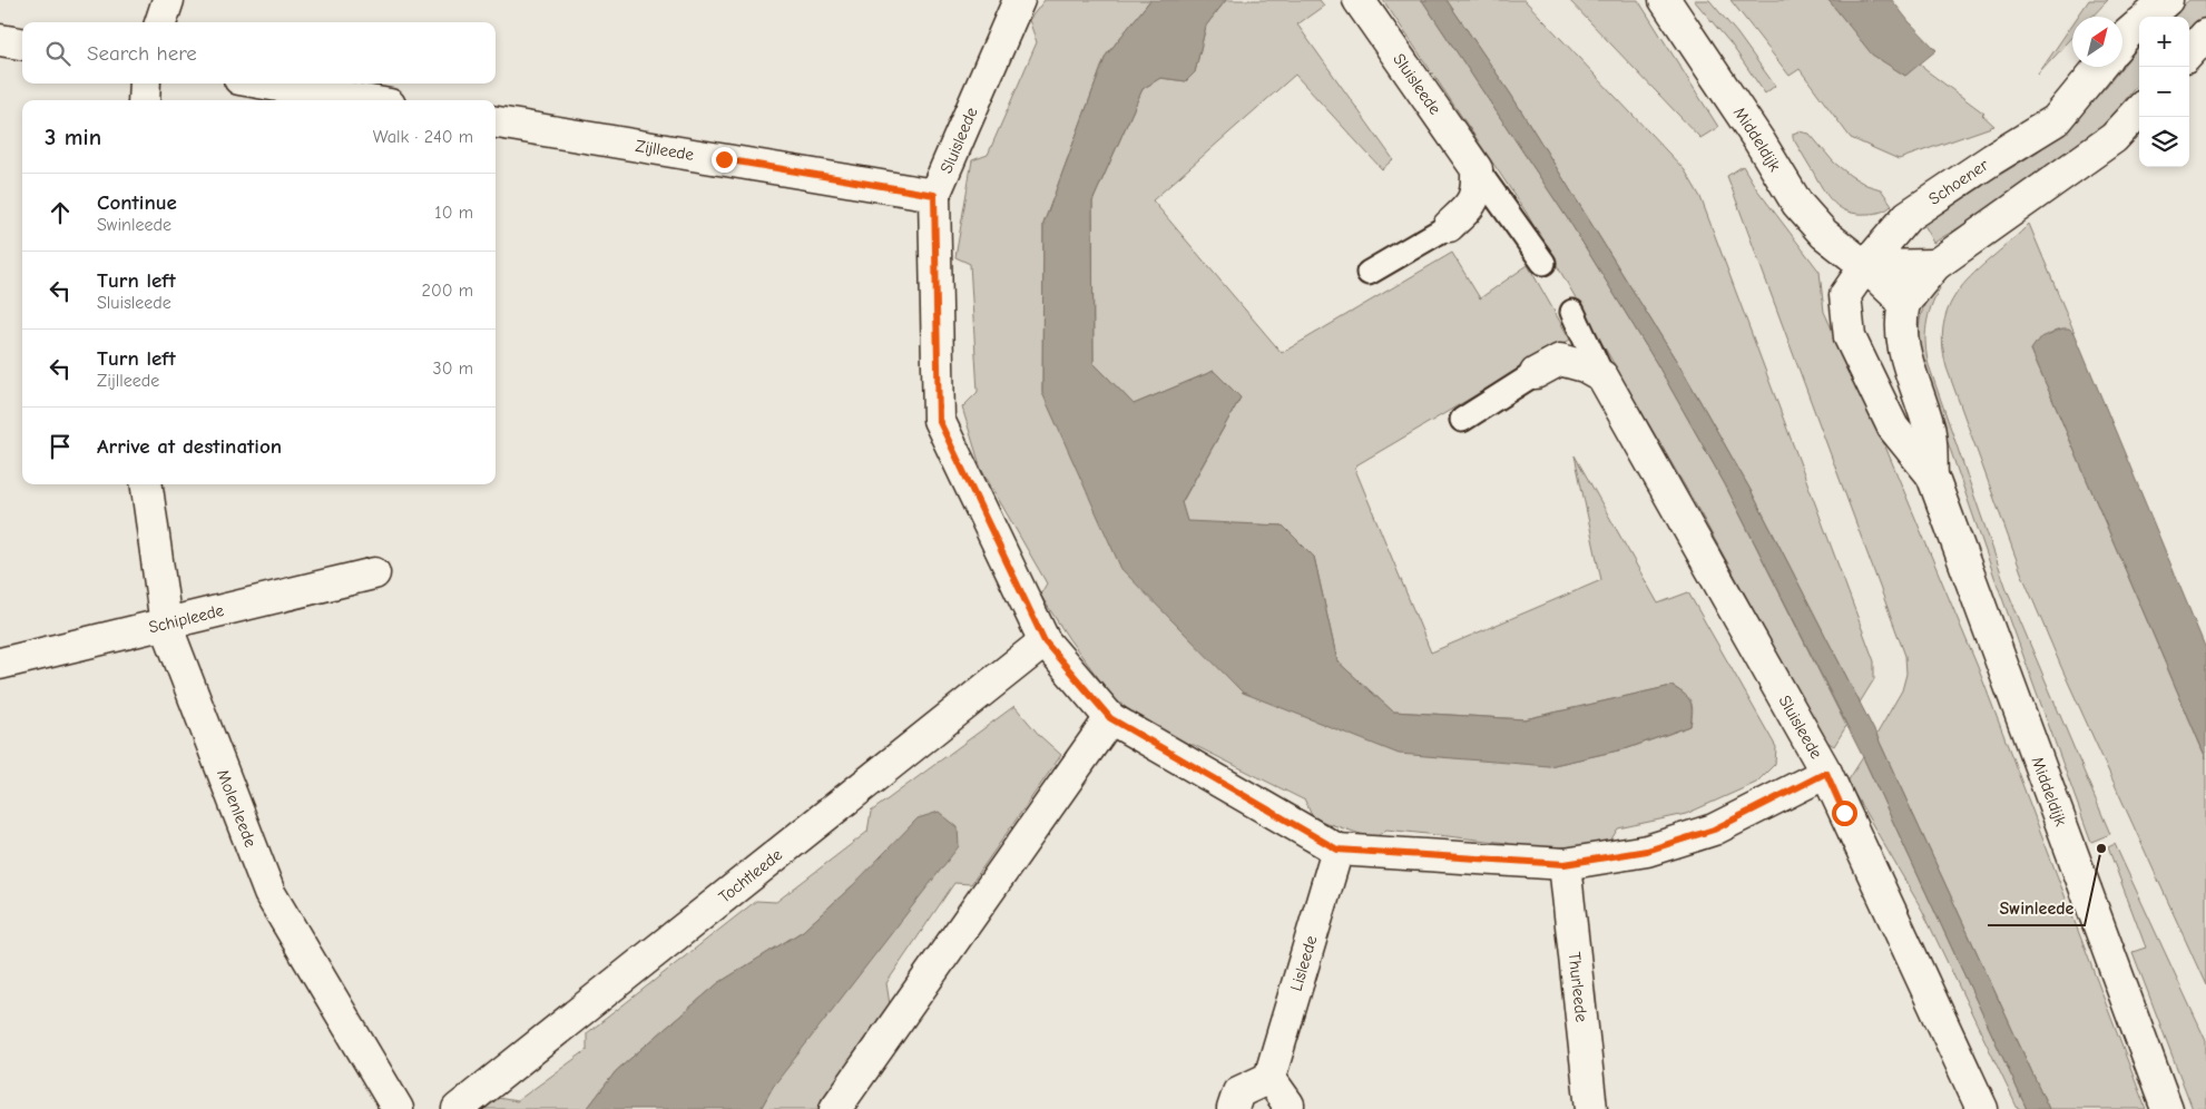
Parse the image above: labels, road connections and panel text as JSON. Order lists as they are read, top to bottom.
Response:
{
  "streets": {
    "street": [
      "Sluisleede",
      "Middeldijk",
      "Zijlleede",
      "Schoener",
      "Schipleede",
      "Molenleede",
      "Tochtleede",
      "Lisleede",
      "Thurleede"
    ]
  },
  "crossings": [
    ["Sluisleede", "Zijlleede"],
    ["Sluisleede", "Tochtleede"],
    ["Sluisleede", "Lisleede"],
    ["Sluisleede", "Thurleede"],
    ["Middeldijk", "Schoener"],
    ["Schipleede", "Molenleede"]
  ],
  "places": ["Swinleede"],
  "north": "top right",
  "page": {
    "map_buttons": ["+", "−"],
    "search": "Search here",
    "heading": ["3 min", "Walk · 240 m"],
    "list": [
      ["Continue", "Swinleede", "10 m"],
      ["Turn left", "Sluisleede", "200 m"],
      ["Turn left", "Zijlleede", "30 m"],
      "Arrive at destination"
    ]
  }
}
